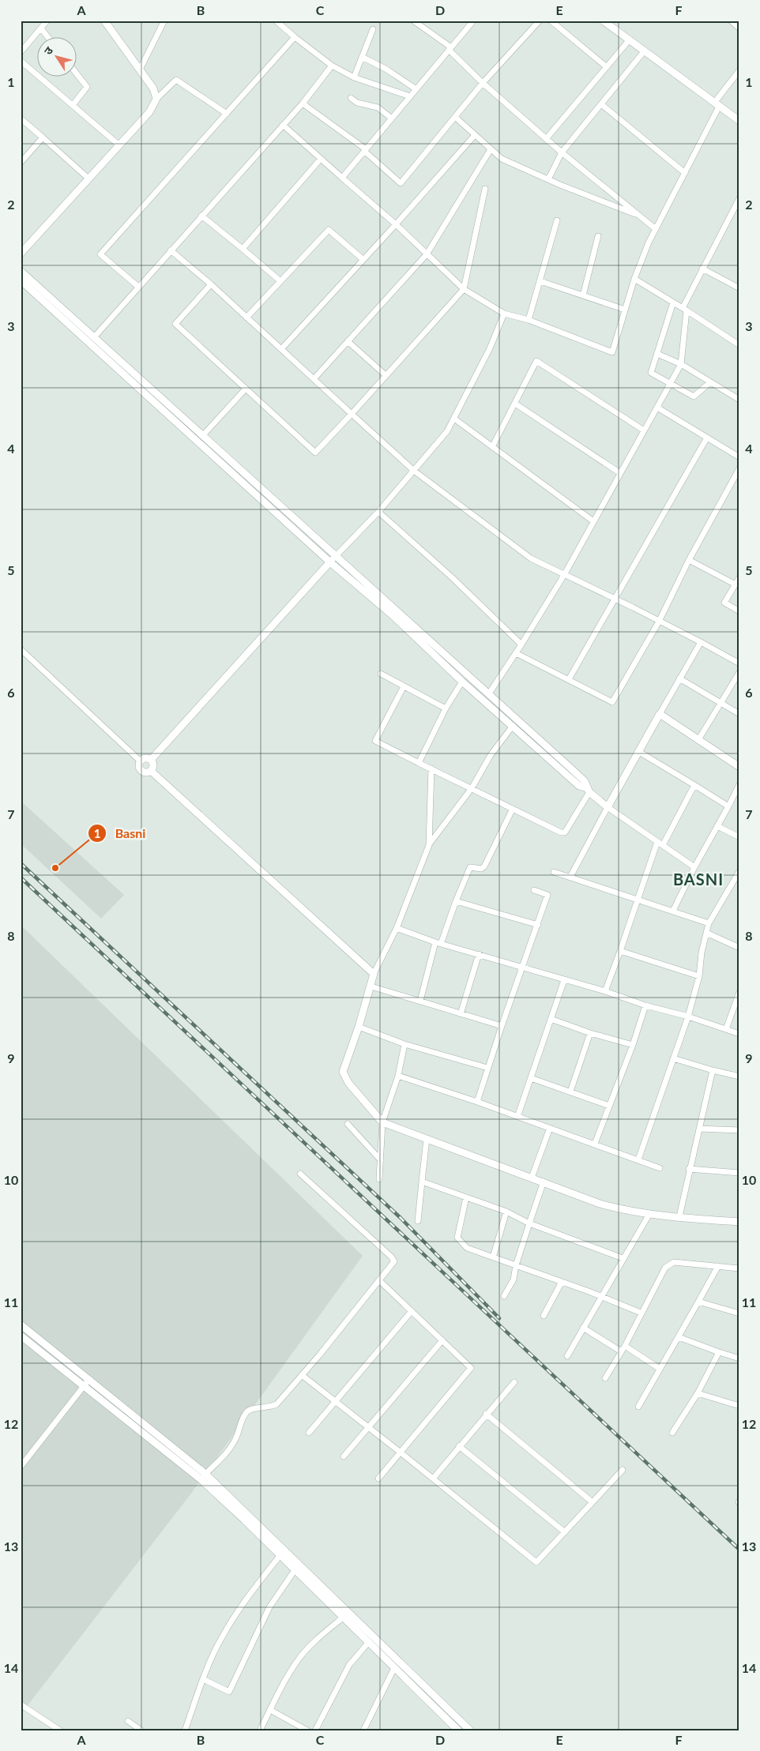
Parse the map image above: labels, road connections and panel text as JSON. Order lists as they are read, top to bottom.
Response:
{
  "districts": ["BASNI"],
  "places": ["Basni"],
  "north": "top left",
  "grid": {
    "columns": [
      "A",
      "B",
      "C",
      "D",
      "E",
      "F"
    ],
    "rows": [
      "1",
      "2",
      "3",
      "4",
      "5",
      "6",
      "7",
      "8",
      "9",
      "10",
      "11",
      "12",
      "13",
      "14"
    ]
  }
}
